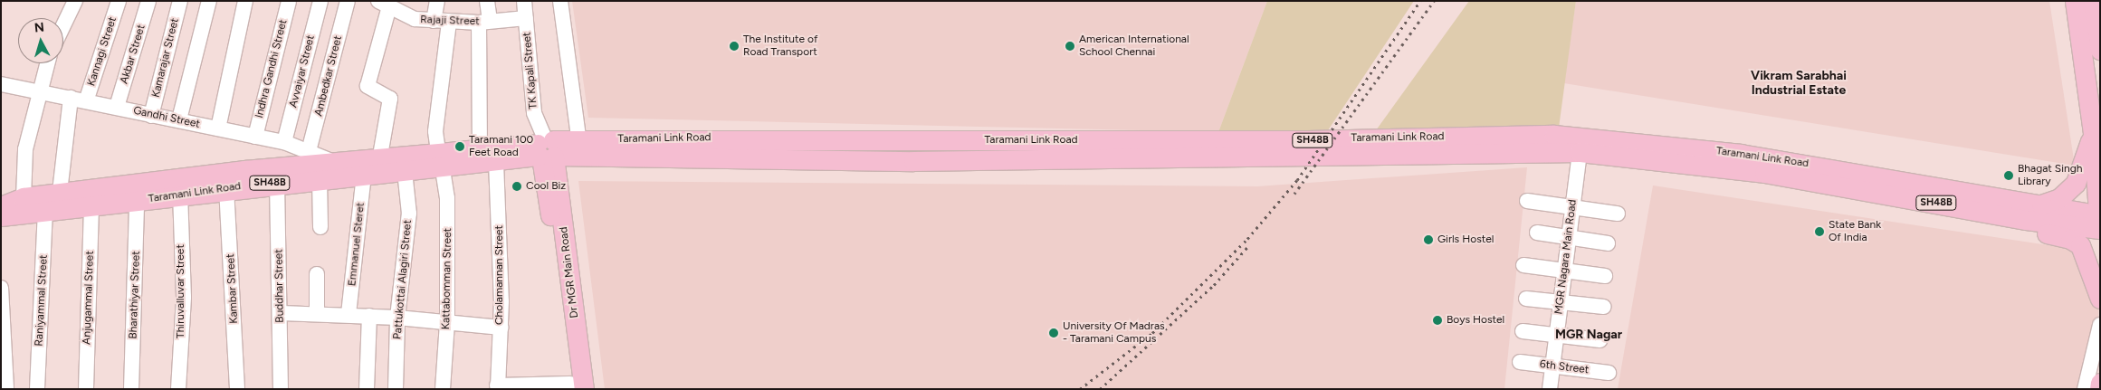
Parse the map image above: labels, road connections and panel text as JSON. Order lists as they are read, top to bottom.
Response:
{
  "streets": {
    "main road": ["Taramani Link Road", "SH48B", "Dr MGR Main Road"],
    "street": [
      "Rajaji Street",
      "Kannagi Street",
      "Akbar Street",
      "Kamarajar Street",
      "Indhra Gandhi Street",
      "TK Kapali Street",
      "Avvaiyar Street",
      "Ambedkar Street",
      "Gandhi Street",
      "Emmanuel Steret",
      "MGR Nagara Main Road",
      "Cholamannan Street",
      "Kattabomman Street",
      "Pattukottai Alagiri Street",
      "Buddhar Street",
      "Kambar Street",
      "Thiruvalluvar Street",
      "Bharathiyar Street",
      "Anjugammal Street",
      "Raniyammal Street",
      "6th Street"
    ]
  },
  "crossings": [
    ["Rajaji Street", "TK Kapali Street"],
    ["Rajaji Street", "Kattabomman Street"],
    ["Kannagi Street", "Gandhi Street"],
    ["Akbar Street", "Gandhi Street"],
    ["Kamarajar Street", "Gandhi Street"],
    ["Indhra Gandhi Street", "Gandhi Street"],
    ["TK Kapali Street", "Taramani Link Road"],
    ["TK Kapali Street", "Dr MGR Main Road"],
    ["Avvaiyar Street", "Gandhi Street"],
    ["Ambedkar Street", "Gandhi Street"],
    ["Gandhi Street", "Taramani Link Road"],
    ["Taramani Link Road", "SH48B"],
    ["Taramani Link Road", "Emmanuel Steret"],
    ["Taramani Link Road", "MGR Nagara Main Road"],
    ["Taramani Link Road", "Dr MGR Main Road"],
    ["Taramani Link Road", "Cholamannan Street"],
    ["Taramani Link Road", "Kattabomman Street"],
    ["Taramani Link Road", "Pattukottai Alagiri Street"],
    ["Taramani Link Road", "Buddhar Street"],
    ["Taramani Link Road", "Kambar Street"],
    ["Taramani Link Road", "Thiruvalluvar Street"],
    ["Taramani Link Road", "Bharathiyar Street"],
    ["Taramani Link Road", "Anjugammal Street"],
    ["Taramani Link Road", "Raniyammal Street"],
    ["MGR Nagara Main Road", "6th Street"]
  ],
  "districts": ["Vikram Sarabhai Industrial Estate", "MGR Nagar"],
  "places": [
    "The Institute of Road Transport",
    "American International School Chennai",
    "Taramani 100 Feet Road",
    "Bhagat Singh Library",
    "Cool Biz",
    "State Bank Of India",
    "Girls Hostel",
    "Boys Hostel",
    "University Of Madras - Taramani Campus"
  ],
  "north": "top"
}
